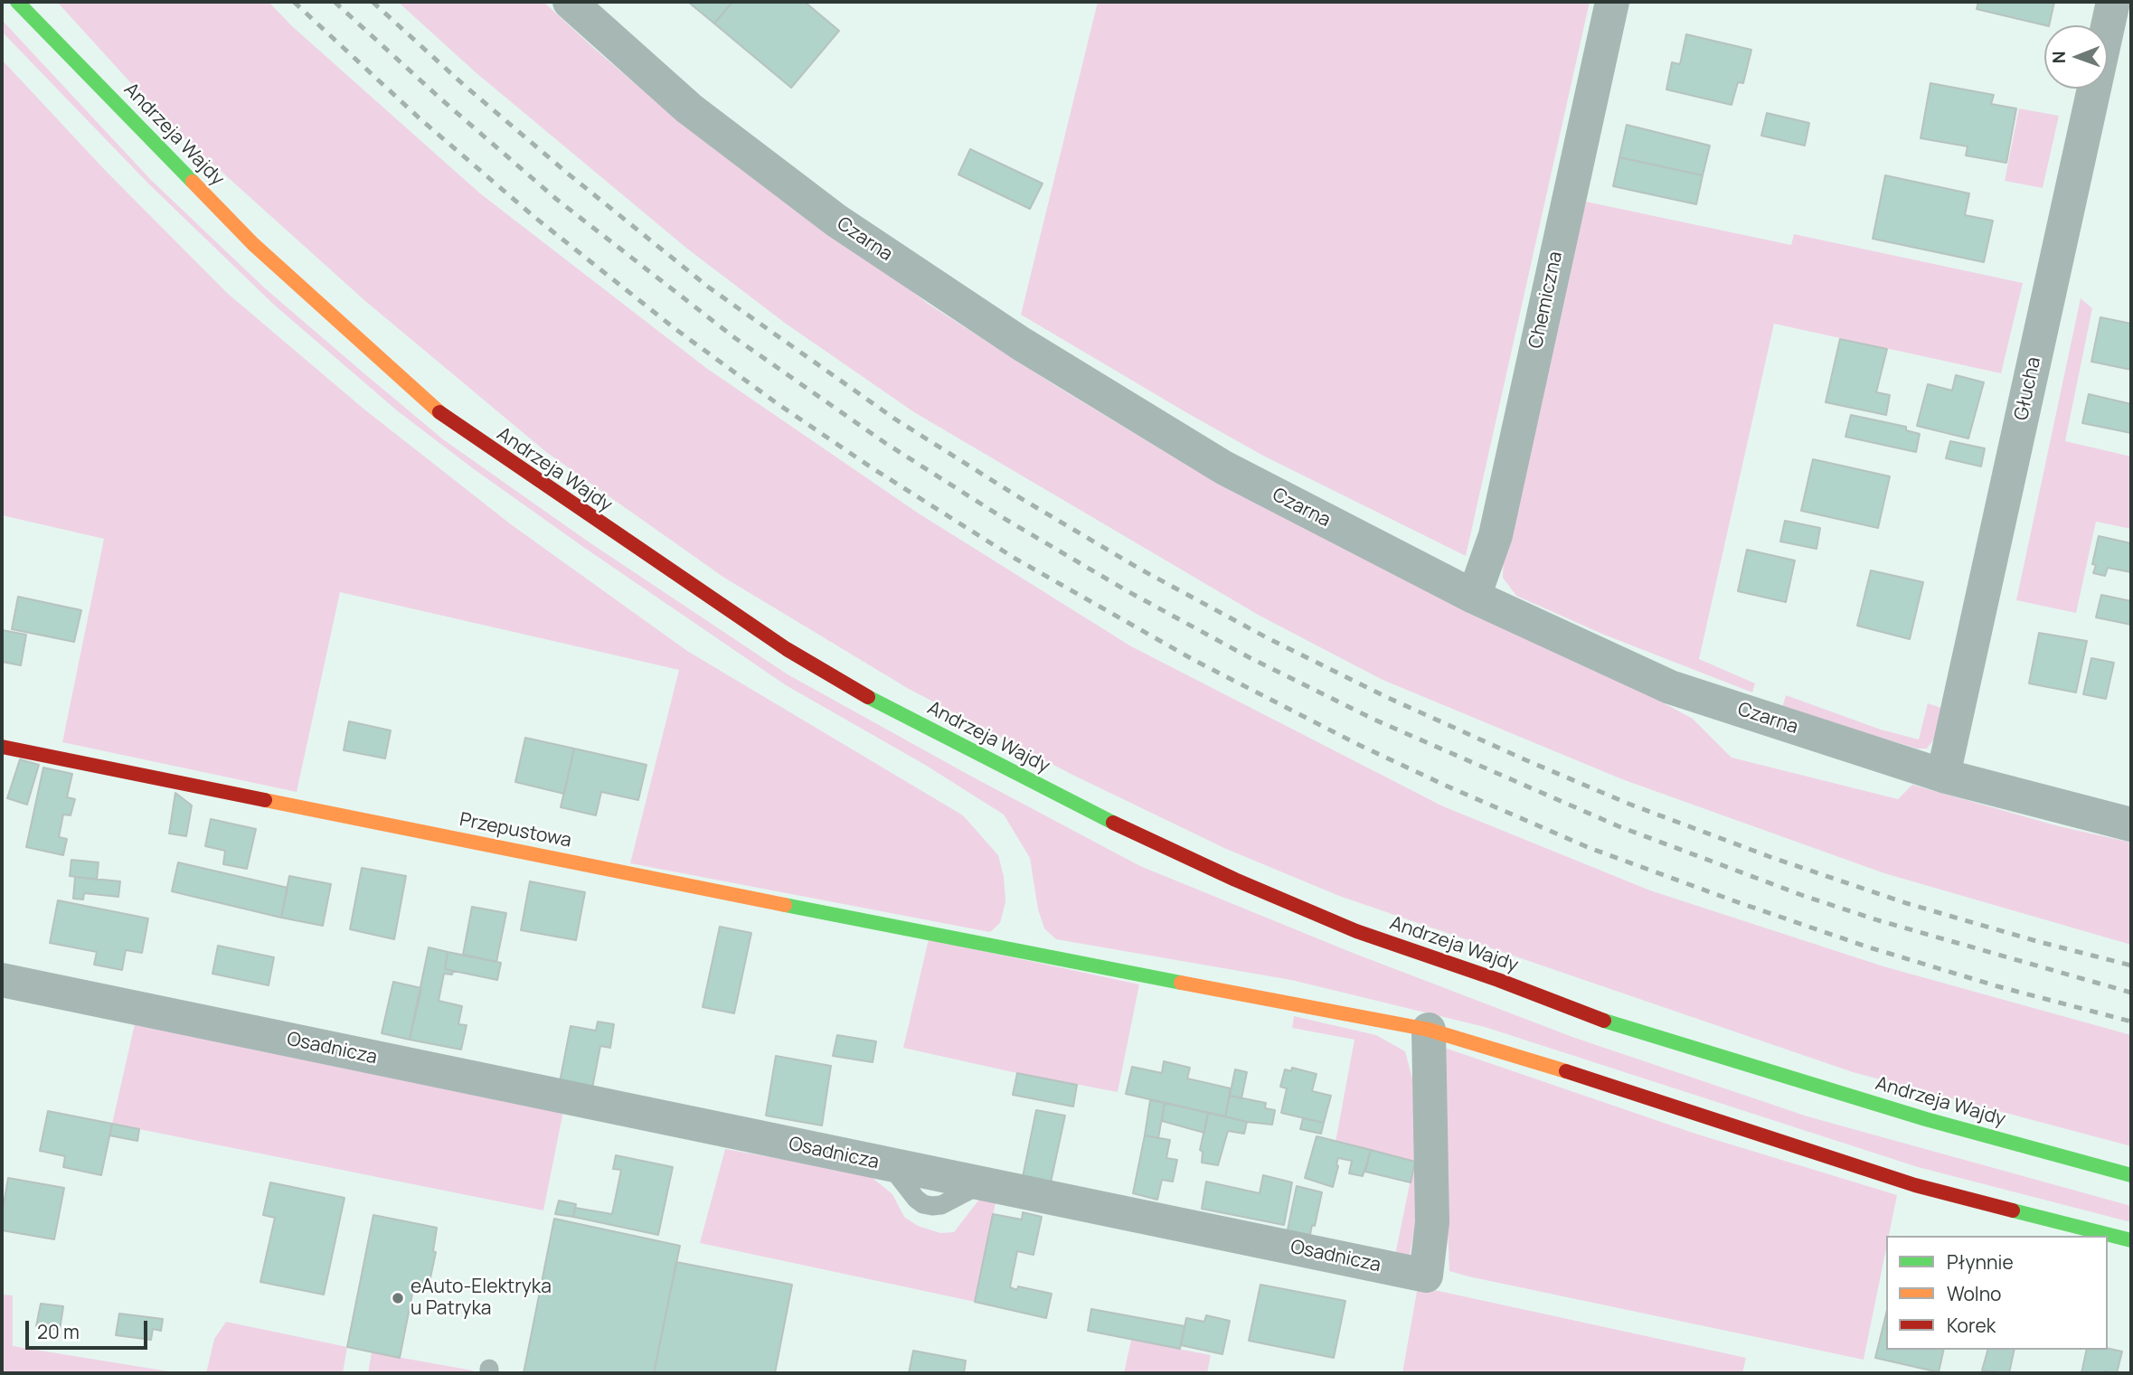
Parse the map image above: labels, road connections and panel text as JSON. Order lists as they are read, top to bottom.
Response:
{
  "streets": {
    "main road": ["Andrzeja Wajdy", "Przepustowa"],
    "street": [
      "Czarna",
      "Chemiczna",
      "Głucha",
      "Osadnicza"
    ]
  },
  "crossings": [
    ["Czarna", "Chemiczna"],
    ["Czarna", "Głucha"],
    ["Przepustowa", "Osadnicza"]
  ],
  "places": ["eAuto-Elektryka u Patryka"],
  "legend": ["Płynnie", "Wolno", "Korek"],
  "scale_bar": "20 m",
  "north": "left"
}
